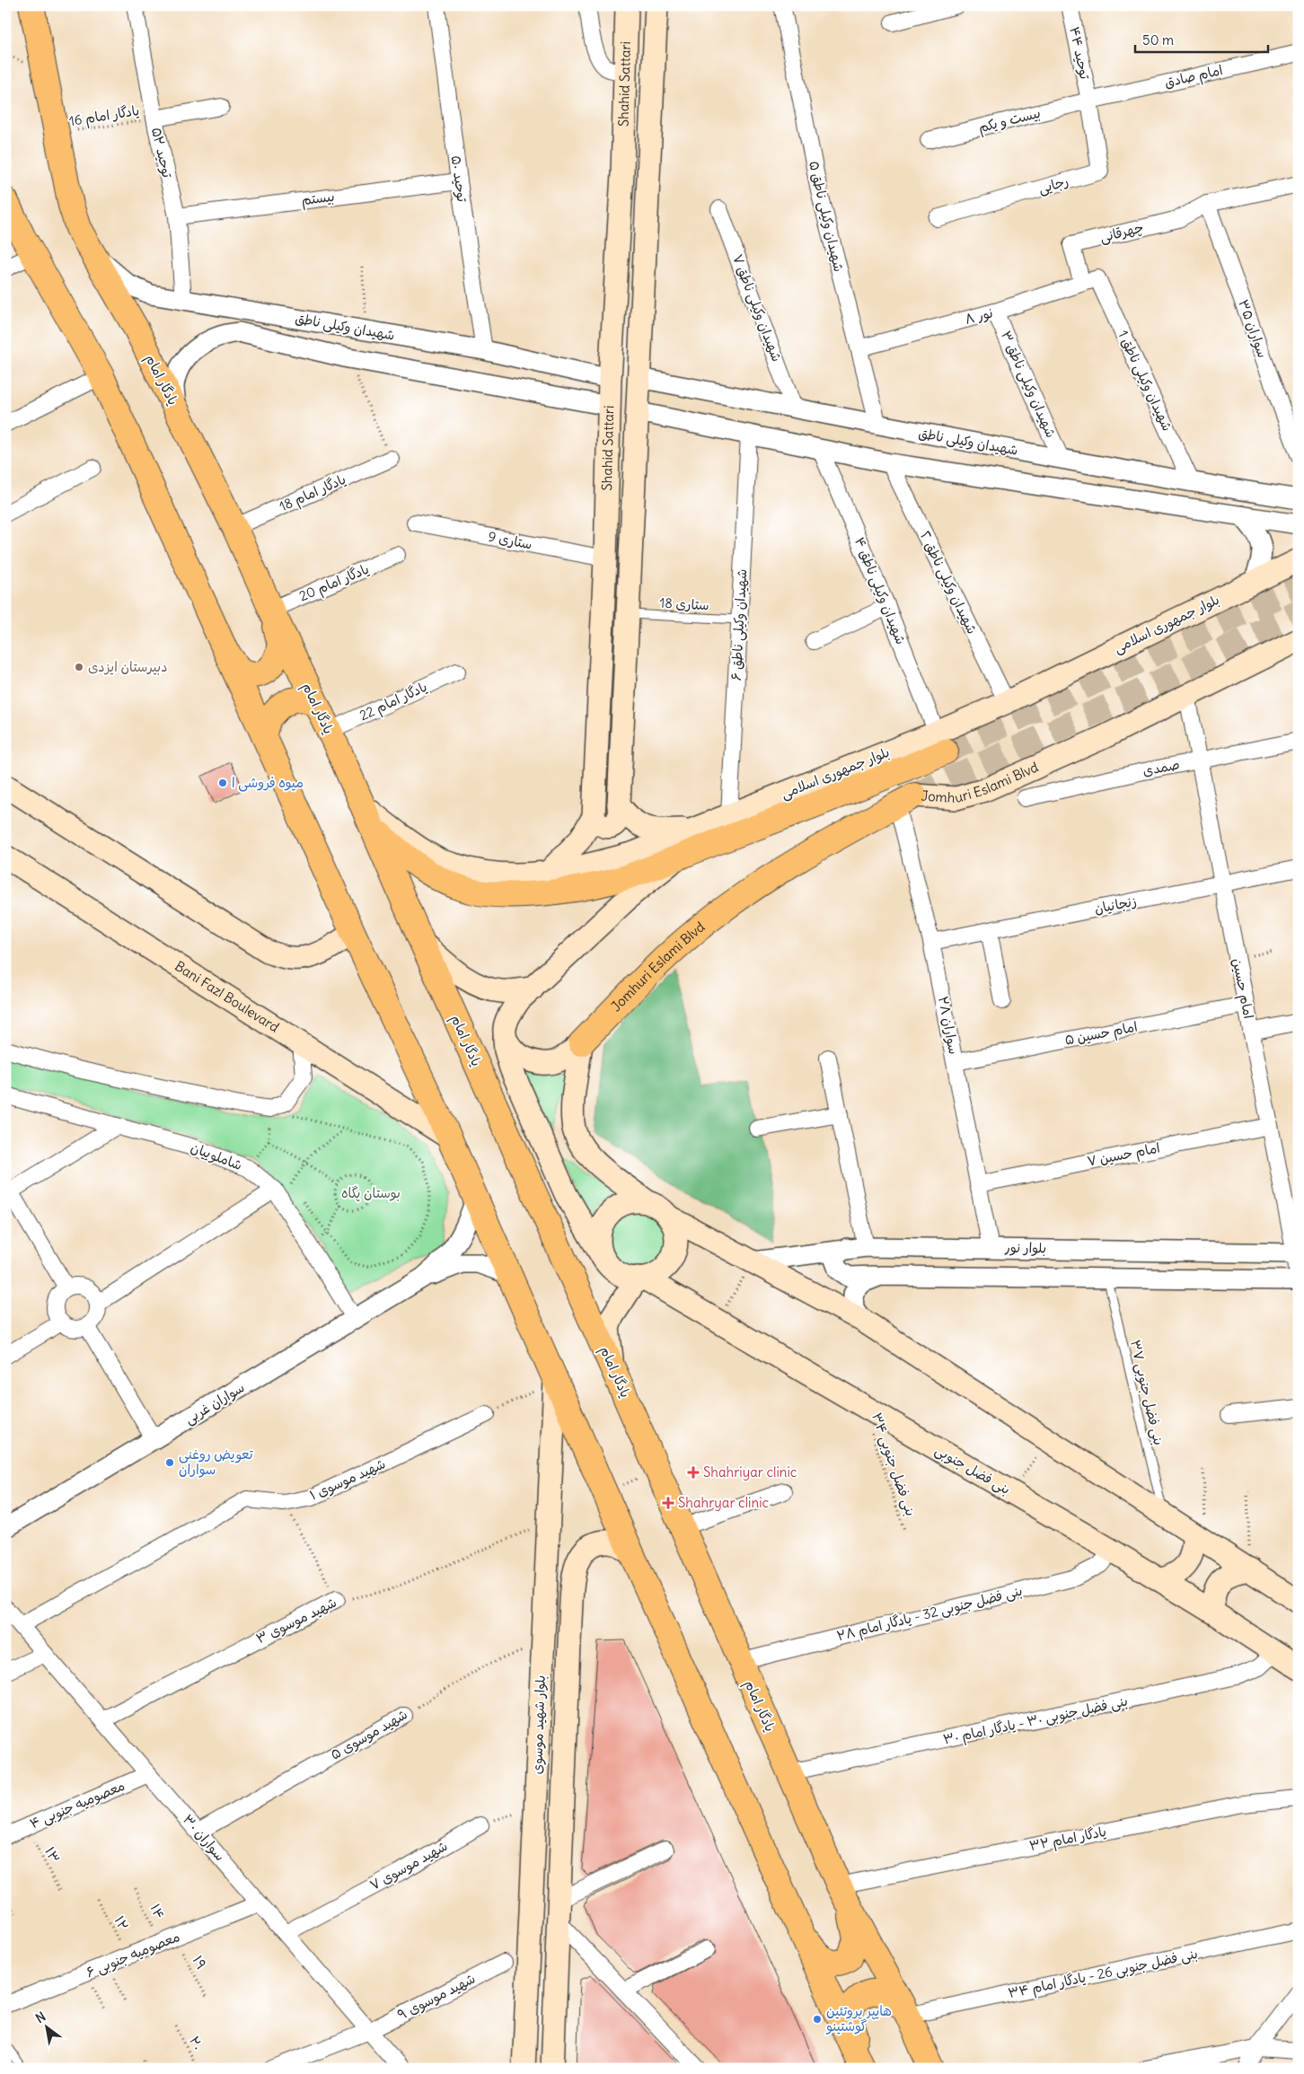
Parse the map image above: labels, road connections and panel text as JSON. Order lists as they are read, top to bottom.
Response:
{
  "streets": {
    "main road": [
      "Shahid Sattari",
      "یادگار امام",
      "بلوار جمهوری اسلامی",
      "Jomhuri Eslami Blvd",
      "Bani Fazl Boulevard",
      "بنی فضل جنوبی",
      "بلوار شهید موسوی"
    ],
    "street": [
      "توحید ۴۴",
      "امام صادق",
      "بیست و یکم",
      "توحید ۵۲",
      "توحید ۵۰",
      "رجایی",
      "بیستم",
      "شهیدان وکیلی ناطق ۵",
      "چهرقانی",
      "شهیدان وکیلی ناطق ۷",
      "نور ۸",
      "شهیدان وکیلی ناطق",
      "سواران ۳۵",
      "شهیدان وکیلی ناطق 1",
      "شهیدان وکیلی ناطق ۳",
      "یادگار امام 18",
      "ستاری 9",
      "یادگار امام 20",
      "شهیدان وکیلی ناطق ٢",
      "شهیدان وکیلی ناطق ۴",
      "شهیدان وکیلی ناطق ۶",
      "یادگار امام 22",
      "صمدی",
      "زنجانیان",
      "امام حسین",
      "سواران ۲۸",
      "امام حسین ۵",
      "امام حسین ۷",
      "شاملوییان",
      "بلوار نور",
      "سواران غربی",
      "شهید موسوی ۱",
      "بنی فضل جنوبی 32 - یادگار امام ۲۸",
      "شهید موسوی ۳",
      "بنی فضل جنوبی ۳۰ - یادگار امام ۳۰",
      "شهید موسوی ۵",
      "معصومیه جنوبی ۴",
      "سواران ۳۰",
      "یادگار امام ۳۲",
      "شهید موسوی ۷",
      "معصومیه جنوبی ۶",
      "بنی فضل جنوبی 26 - یادگار امام ۳۴",
      "شهید موسوی ۹"
    ],
    "lane": ["ستاری 18", "بنی فضل جنوبی ۳۷"],
    "path": [
      "یادگار امام 16",
      "بنی فضل جنوبی ۳۴",
      "۱۳",
      "۱۴",
      "۱۲",
      "۱۹",
      "۲۰"
    ]
  },
  "crossings": [
    ["توحید ۴۴", "امام صادق"],
    ["توحید ۴۴", "بیست و یکم"],
    ["توحید ۴۴", "رجایی"],
    ["امام صادق", "بیست و یکم"],
    ["امام صادق", "رجایی"],
    ["Shahid Sattari", "شهیدان وکیلی ناطق"],
    ["Shahid Sattari", "ستاری 9"],
    ["Shahid Sattari", "ستاری 18"],
    ["Shahid Sattari", "بلوار جمهوری اسلامی"],
    ["یادگار امام 16", "توحید ۵۲"],
    ["یادگار امام 16", "یادگار امام"],
    ["بیست و یکم", "رجایی"],
    ["توحید ۵۲", "بیستم"],
    ["توحید ۵۲", "شهیدان وکیلی ناطق"],
    ["توحید ۵۰", "بیستم"],
    ["توحید ۵۰", "شهیدان وکیلی ناطق"],
    ["شهیدان وکیلی ناطق ۵", "نور ۸"],
    ["شهیدان وکیلی ناطق ۵", "شهیدان وکیلی ناطق"],
    ["چهرقانی", "نور ۸"],
    ["چهرقانی", "سواران ۳۵"],
    ["چهرقانی", "شهیدان وکیلی ناطق 1"],
    ["شهیدان وکیلی ناطق ۷", "شهیدان وکیلی ناطق"],
    ["نور ۸", "شهیدان وکیلی ناطق 1"],
    ["نور ۸", "شهیدان وکیلی ناطق ۳"],
    ["شهیدان وکیلی ناطق", "یادگار امام"],
    ["شهیدان وکیلی ناطق", "شهیدان وکیلی ناطق 1"],
    ["شهیدان وکیلی ناطق", "شهیدان وکیلی ناطق ۳"],
    ["یادگار امام", "یادگار امام 18"],
    ["یادگار امام", "یادگار امام 20"],
    ["یادگار امام", "بلوار جمهوری اسلامی"],
    ["یادگار امام", "یادگار امام 22"],
    ["یادگار امام", "بنی فضل جنوبی 32 - یادگار امام ۲۸"],
    ["یادگار امام", "بنی فضل جنوبی ۳۰ - یادگار امام ۳۰"],
    ["یادگار امام", "یادگار امام ۳۲"],
    ["یادگار امام", "بنی فضل جنوبی 26 - یادگار امام ۳۴"],
    ["شهیدان وکیلی ناطق ٢", "بلوار جمهوری اسلامی"],
    ["شهیدان وکیلی ناطق ۴", "بلوار جمهوری اسلامی"],
    ["ستاری 18", "شهیدان وکیلی ناطق ۶"],
    ["بلوار جمهوری اسلامی", "شهیدان وکیلی ناطق ۶"],
    ["صمدی", "امام حسین"],
    ["Jomhuri Eslami Blvd", "امام حسین"],
    ["Jomhuri Eslami Blvd", "سواران ۲۸"],
    ["زنجانیان", "امام حسین"],
    ["زنجانیان", "سواران ۲۸"],
    ["امام حسین", "امام حسین ۵"],
    ["امام حسین", "امام حسین ۷"],
    ["امام حسین", "بلوار نور"],
    ["سواران ۲۸", "امام حسین ۵"],
    ["سواران ۲۸", "امام حسین ۷"],
    ["سواران ۲۸", "بلوار نور"],
    ["شاملوییان", "سواران غربی"],
    ["بنی فضل جنوبی ۳۴", "بنی فضل جنوبی"],
    ["بنی فضل جنوبی", "بنی فضل جنوبی 32 - یادگار امام ۲۸"],
    ["بنی فضل جنوبی", "بنی فضل جنوبی ۳۰ - یادگار امام ۳۰"],
    ["شهید موسوی ۱", "سواران ۳۰"],
    ["شهید موسوی ۳", "بلوار شهید موسوی"],
    ["شهید موسوی ۳", "سواران ۳۰"],
    ["بلوار شهید موسوی", "شهید موسوی ۵"],
    ["شهید موسوی ۵", "سواران ۳۰"],
    ["معصومیه جنوبی ۴", "سواران ۳۰"],
    ["معصومیه جنوبی ۴", "۱۳"],
    ["سواران ۳۰", "شهید موسوی ۷"],
    ["سواران ۳۰", "معصومیه جنوبی ۶"],
    ["سواران ۳۰", "شهید موسوی ۹"],
    ["۱۴", "معصومیه جنوبی ۶"],
    ["۱۲", "معصومیه جنوبی ۶"],
    ["معصومیه جنوبی ۶", "۱۹"]
  ],
  "parks": ["بوستان پگاه"],
  "places": {
    "other": [
      "دبیرستان ایزدی",
      "میوه فروشی ا",
      "تعویض روغنی سواران",
      "هایپر پروتئین گوشتینو"
    ],
    "health": ["Shahriyar clinic", "Shahryar clinic"]
  },
  "scale_bar": "50 m",
  "north": "top left"
}
